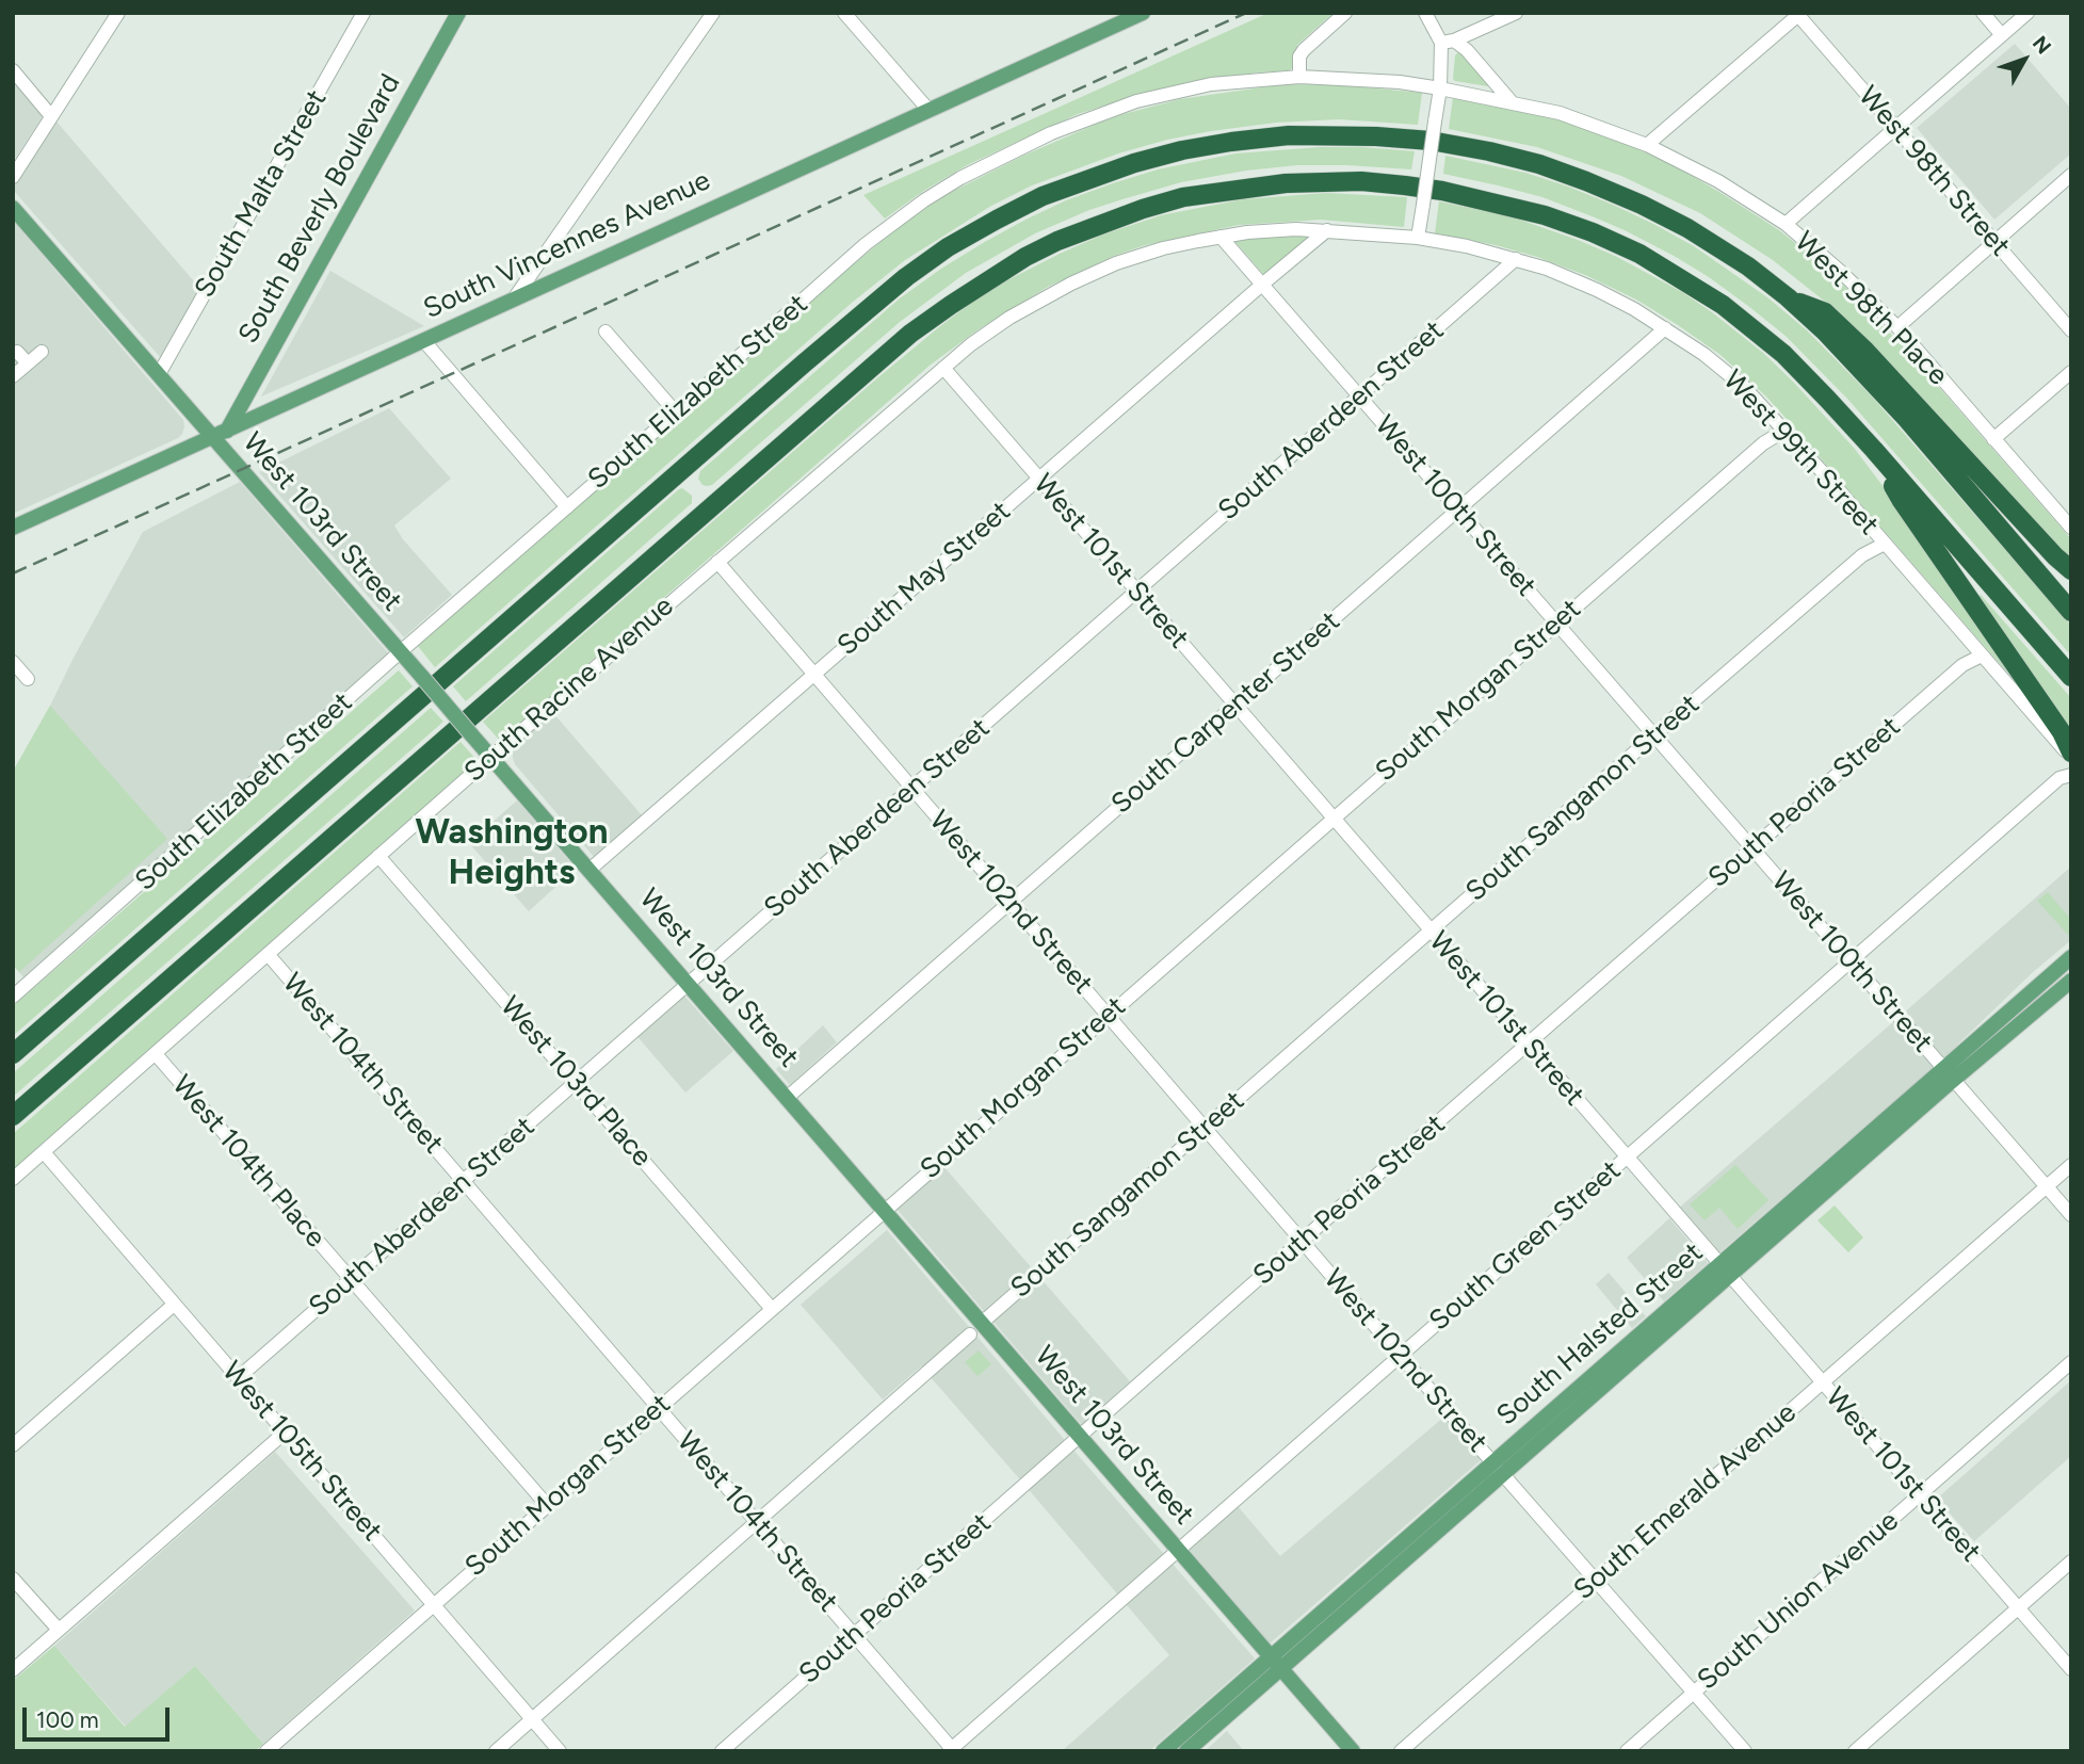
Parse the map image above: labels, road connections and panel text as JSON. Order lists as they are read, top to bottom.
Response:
{
  "streets": {
    "main road": [
      "South Beverly Boulevard",
      "South Vincennes Avenue",
      "West 103rd Street",
      "South Halsted Street"
    ],
    "street": [
      "West 98th Street",
      "South Malta Street",
      "West 98th Place",
      "South Elizabeth Street",
      "South Aberdeen Street",
      "West 99th Street",
      "West 100th Street",
      "West 101st Street",
      "South May Street",
      "South Racine Avenue",
      "South Morgan Street",
      "South Carpenter Street",
      "South Sangamon Street",
      "South Peoria Street",
      "West 102nd Street",
      "West 104th Street",
      "West 103rd Place",
      "West 104th Place",
      "South Green Street",
      "West 105th Street",
      "South Emerald Avenue",
      "South Union Avenue"
    ]
  },
  "crossings": [
    ["South Malta Street", "West 103rd Street"],
    ["South Beverly Boulevard", "South Vincennes Avenue"],
    ["South Beverly Boulevard", "West 103rd Street"],
    ["South Vincennes Avenue", "West 103rd Street"],
    ["West 98th Place", "South Elizabeth Street"],
    ["South Elizabeth Street", "West 103rd Street"],
    ["South Aberdeen Street", "West 99th Street"],
    ["South Aberdeen Street", "West 100th Street"],
    ["South Aberdeen Street", "West 103rd Street"],
    ["South Aberdeen Street", "West 101st Street"],
    ["South Aberdeen Street", "West 102nd Street"],
    ["South Aberdeen Street", "West 104th Street"],
    ["South Aberdeen Street", "West 103rd Place"],
    ["South Aberdeen Street", "West 104th Place"],
    ["South Aberdeen Street", "West 105th Street"],
    ["West 99th Street", "West 100th Street"],
    ["West 99th Street", "South May Street"],
    ["West 99th Street", "South Racine Avenue"],
    ["West 99th Street", "South Morgan Street"],
    ["West 99th Street", "South Carpenter Street"],
    ["West 99th Street", "South Sangamon Street"],
    ["West 99th Street", "South Peoria Street"],
    ["West 100th Street", "South May Street"],
    ["West 100th Street", "South Racine Avenue"],
    ["West 100th Street", "South Morgan Street"],
    ["West 100th Street", "South Carpenter Street"],
    ["West 100th Street", "South Sangamon Street"],
    ["West 100th Street", "South Peoria Street"],
    ["West 100th Street", "South Green Street"],
    ["West 100th Street", "South Halsted Street"],
    ["West 100th Street", "South Emerald Avenue"],
    ["West 103rd Street", "South May Street"],
    ["West 103rd Street", "South Racine Avenue"],
    ["West 103rd Street", "South Morgan Street"],
    ["West 103rd Street", "South Carpenter Street"],
    ["West 103rd Street", "South Sangamon Street"],
    ["West 103rd Street", "South Peoria Street"],
    ["West 103rd Street", "South Green Street"],
    ["West 103rd Street", "South Halsted Street"],
    ["West 101st Street", "South May Street"],
    ["West 101st Street", "South Racine Avenue"],
    ["West 101st Street", "South Morgan Street"],
    ["West 101st Street", "South Carpenter Street"],
    ["West 101st Street", "South Sangamon Street"],
    ["West 101st Street", "South Peoria Street"],
    ["West 101st Street", "South Green Street"],
    ["West 101st Street", "South Halsted Street"],
    ["West 101st Street", "South Emerald Avenue"],
    ["West 101st Street", "South Union Avenue"],
    ["South May Street", "West 102nd Street"],
    ["South Racine Avenue", "West 102nd Street"],
    ["South Racine Avenue", "West 104th Street"],
    ["South Racine Avenue", "West 103rd Place"],
    ["South Racine Avenue", "West 104th Place"],
    ["South Racine Avenue", "West 105th Street"],
    ["South Morgan Street", "West 102nd Street"],
    ["South Morgan Street", "West 104th Street"],
    ["South Morgan Street", "West 103rd Place"],
    ["South Morgan Street", "West 104th Place"],
    ["South Morgan Street", "West 105th Street"],
    ["South Carpenter Street", "West 102nd Street"],
    ["South Sangamon Street", "West 102nd Street"],
    ["South Peoria Street", "West 102nd Street"],
    ["South Peoria Street", "West 104th Street"],
    ["West 102nd Street", "South Green Street"],
    ["West 102nd Street", "South Halsted Street"],
    ["West 102nd Street", "South Emerald Avenue"],
    ["West 102nd Street", "South Union Avenue"],
    ["West 104th Street", "South Green Street"]
  ],
  "districts": ["Washington Heights"],
  "scale_bar": "100 m",
  "north": "top right"
}
